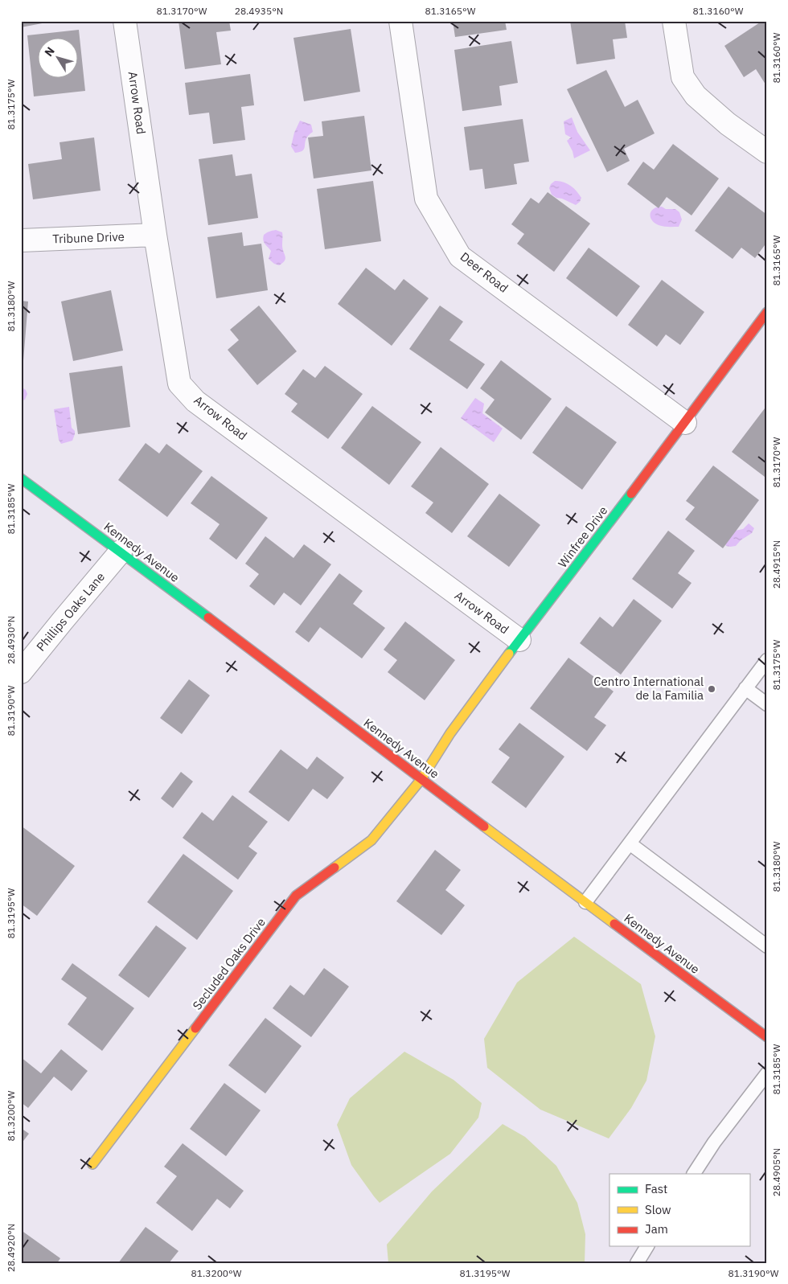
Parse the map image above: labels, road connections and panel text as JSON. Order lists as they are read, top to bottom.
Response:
{
  "streets": {
    "street": [
      "Arrow Road",
      "Tribune Drive",
      "Deer Road",
      "Winfree Drive",
      "Kennedy Avenue",
      "Phillips Oaks Lane",
      "Secluded Oaks Drive"
    ]
  },
  "crossings": [
    ["Arrow Road", "Tribune Drive"],
    ["Arrow Road", "Winfree Drive"],
    ["Deer Road", "Winfree Drive"],
    ["Winfree Drive", "Kennedy Avenue"],
    ["Winfree Drive", "Secluded Oaks Drive"],
    ["Kennedy Avenue", "Phillips Oaks Lane"],
    ["Kennedy Avenue", "Secluded Oaks Drive"]
  ],
  "places": ["Centro International de la Familia"],
  "legend": ["Fast", "Slow", "Jam"],
  "north": "top left",
  "coordinates": [
    "81.3170°W",
    "28.4935°N",
    "81.3165°W",
    "81.3160°W",
    "81.3175°W",
    "81.3180°W",
    "81.3185°W",
    "28.4915°N",
    "28.4930°N",
    "81.3190°W",
    "81.3195°W",
    "81.3200°W",
    "28.4905°N",
    "28.4920°N"
  ]
}
